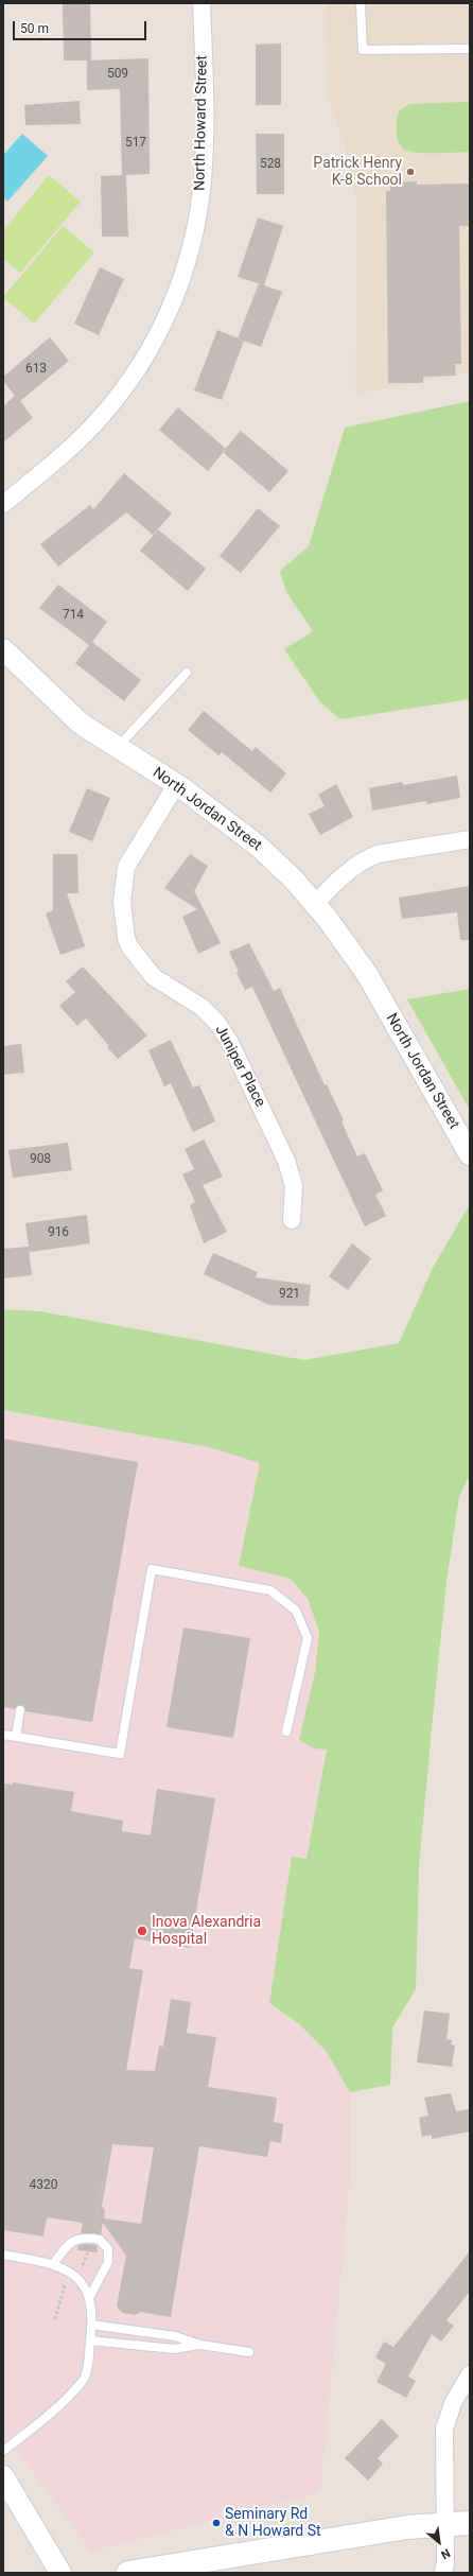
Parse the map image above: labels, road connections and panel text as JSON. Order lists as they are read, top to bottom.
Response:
{
  "streets": {
    "street": ["North Howard Street", "North Jordan Street", "Juniper Place"]
  },
  "crossings": [
    ["North Jordan Street", "Juniper Place"]
  ],
  "places": ["Patrick Henry K-8 School", "Inova Alexandria Hospital", "Seminary Rd & N Howard St"],
  "house_numbers": [
    "509",
    "517",
    "528",
    "613",
    "714",
    "908",
    "916",
    "921",
    "4320"
  ],
  "scale_bar": "50 m",
  "north": "bottom right"
}
